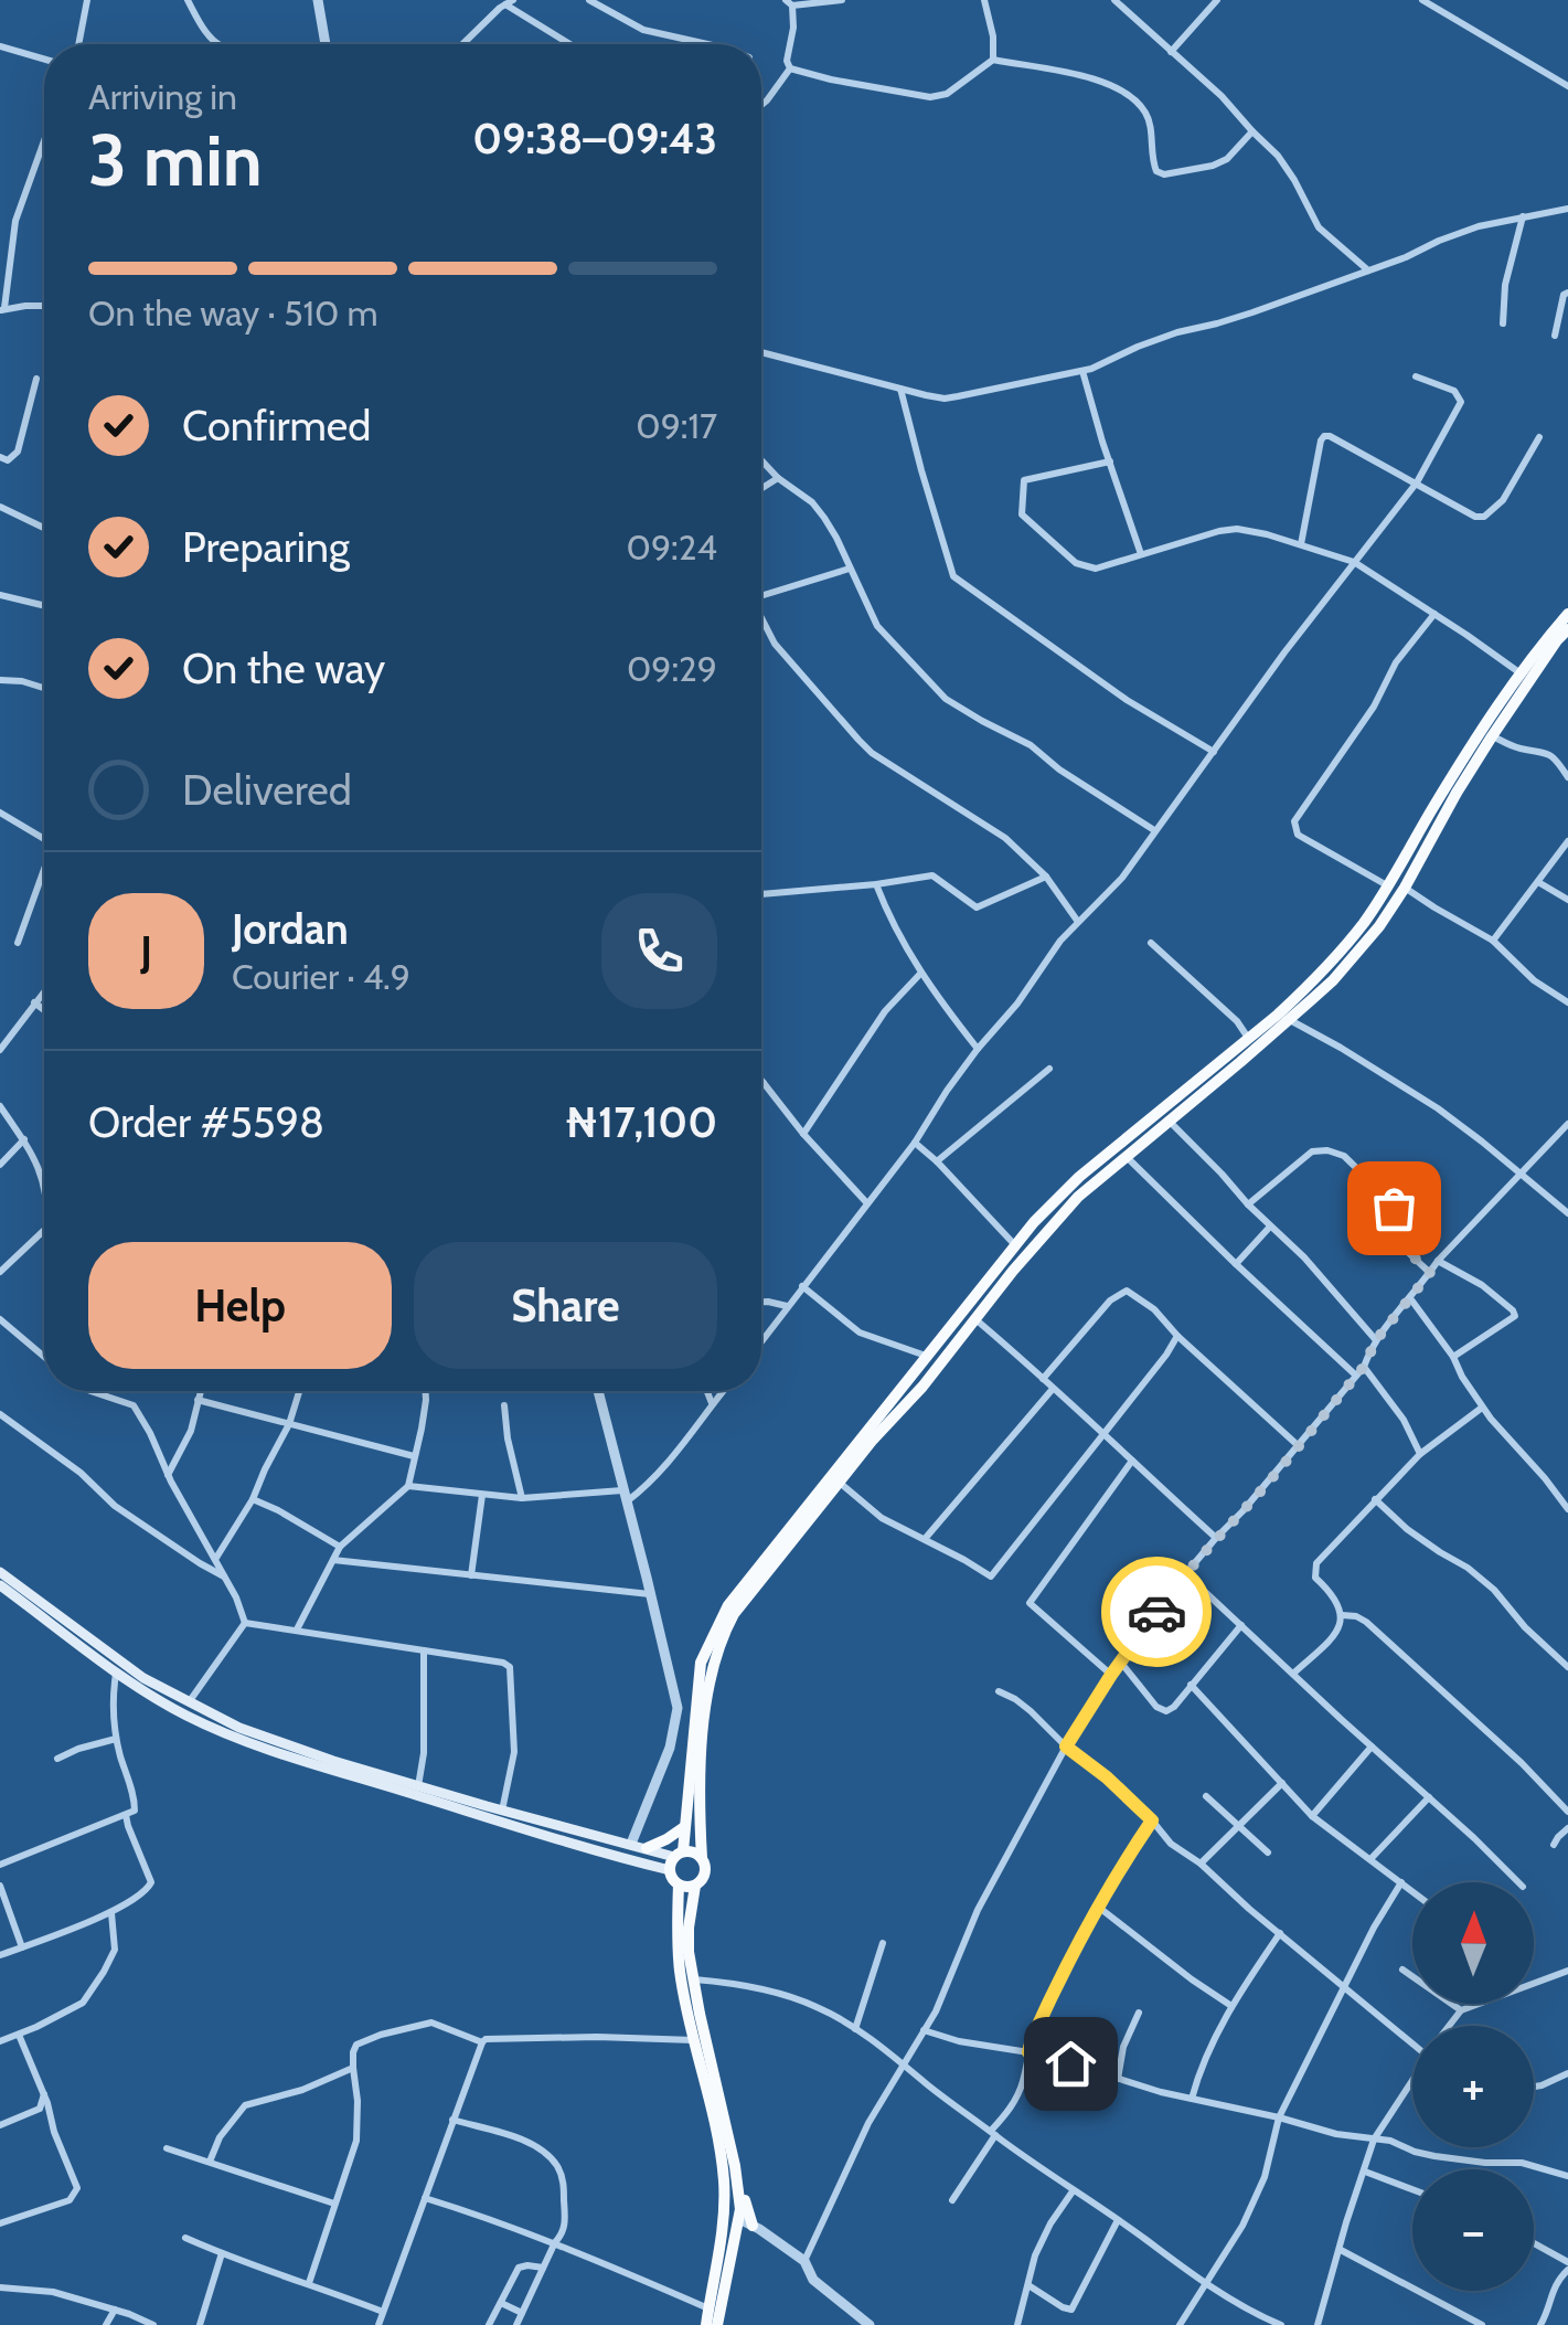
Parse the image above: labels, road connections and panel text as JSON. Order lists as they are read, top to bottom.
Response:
{
  "north": "top",
  "page": {
    "heading": ["3 min", "Arriving in", "09:38–09:43"],
    "panel": [
      "Jordan",
      "Courier · 4.9",
      "Order #5598",
      "₦17,100"
    ],
    "bar": "On the way · 510 m",
    "list": [
      ["Confirmed", "09:17"],
      ["Preparing", "09:24"],
      ["On the way", "09:29"],
      "Delivered"
    ],
    "round": "J",
    "buttons": ["Help", "Share"],
    "map_buttons": ["+", "−"]
  }
}
